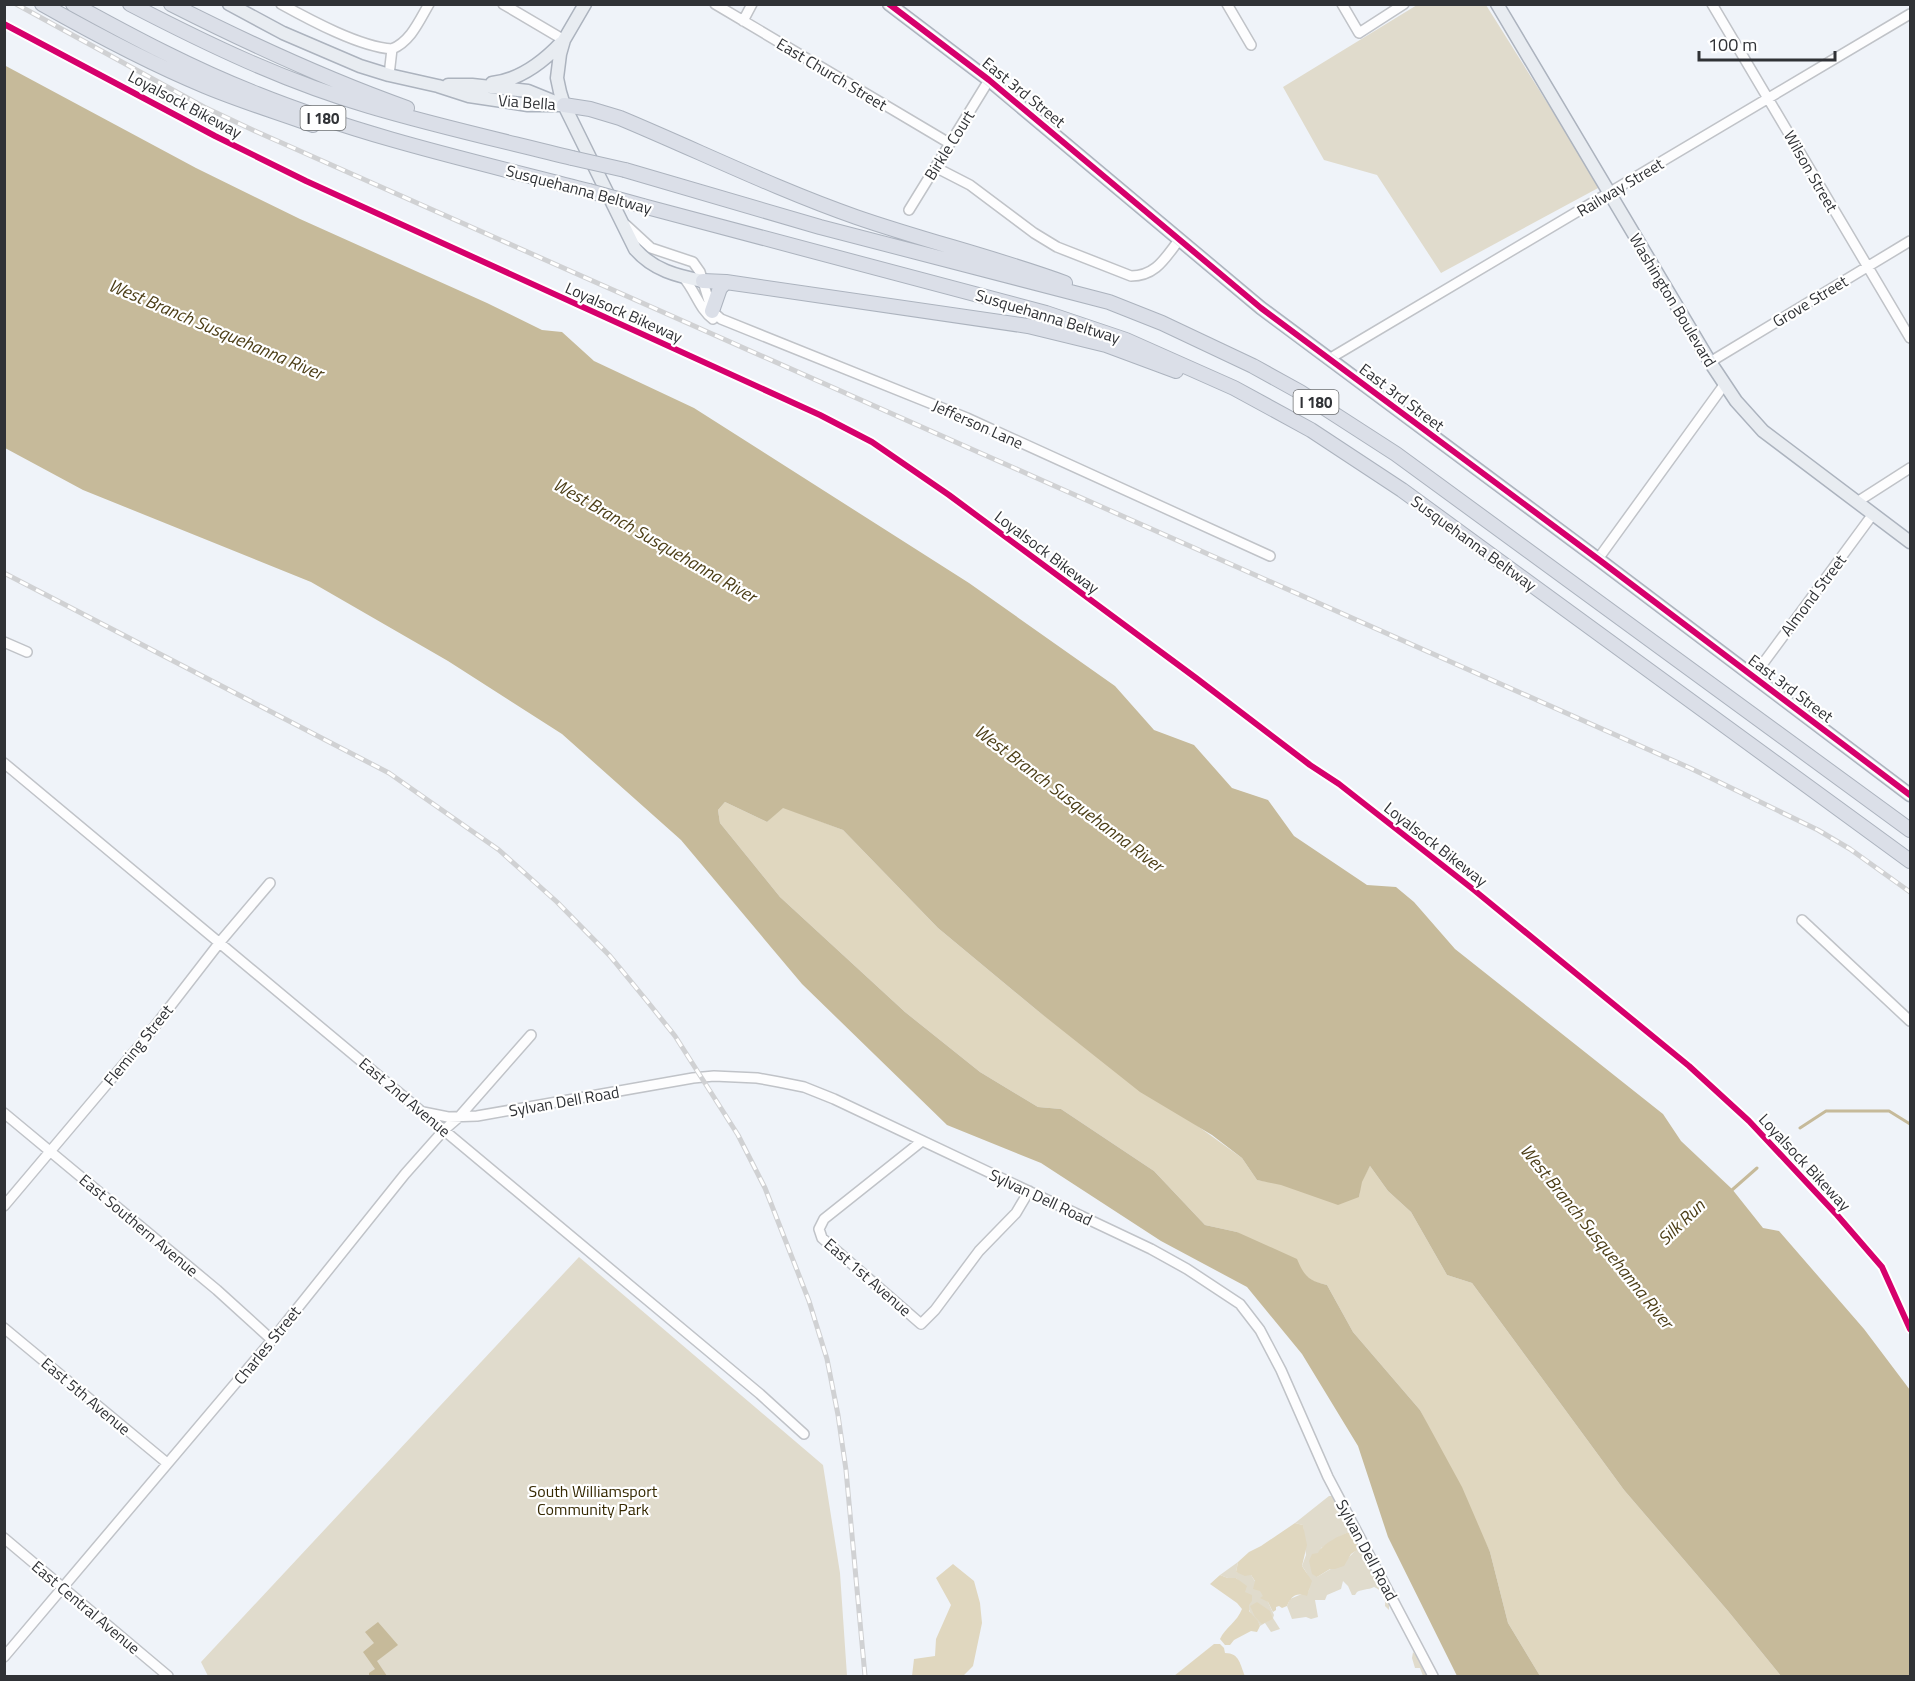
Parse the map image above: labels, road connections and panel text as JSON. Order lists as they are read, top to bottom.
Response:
{
  "streets": {
    "highway": ["I 180", "Susquehanna Beltway"],
    "main road": ["East 3rd Street", "Via Bella", "Washington Boulevard"],
    "street": [
      "East Church Street",
      "Birkle Court",
      "Wilson Street",
      "Railway Street",
      "Grove Street",
      "Jefferson Lane",
      "Almond Street",
      "Fleming Street",
      "East 2nd Avenue",
      "Sylvan Dell Road",
      "East Southern Avenue",
      "East 1st Avenue",
      "Charles Street",
      "East 5th Avenue",
      "East Central Avenue"
    ],
    "cycle path": ["Loyalsock Bikeway"]
  },
  "crossings": [
    ["East Church Street", "Birkle Court"],
    ["East 3rd Street", "Birkle Court"],
    ["East 3rd Street", "Railway Street"],
    ["East 3rd Street", "Almond Street"],
    ["Wilson Street", "Railway Street"],
    ["Wilson Street", "Grove Street"],
    ["Railway Street", "Washington Boulevard"],
    ["Washington Boulevard", "Grove Street"],
    ["Washington Boulevard", "Almond Street"],
    ["Fleming Street", "East 2nd Avenue"],
    ["Fleming Street", "East Southern Avenue"],
    ["East 2nd Avenue", "Sylvan Dell Road"],
    ["East 2nd Avenue", "Charles Street"],
    ["Sylvan Dell Road", "East 1st Avenue"],
    ["Sylvan Dell Road", "Charles Street"],
    ["East Southern Avenue", "Charles Street"],
    ["Charles Street", "East 5th Avenue"],
    ["Charles Street", "East Central Avenue"]
  ],
  "water": ["West Branch Susquehanna River", "Silk Run"],
  "parks": ["South Williamsport Community Park"],
  "scale_bar": "100 m"
}
